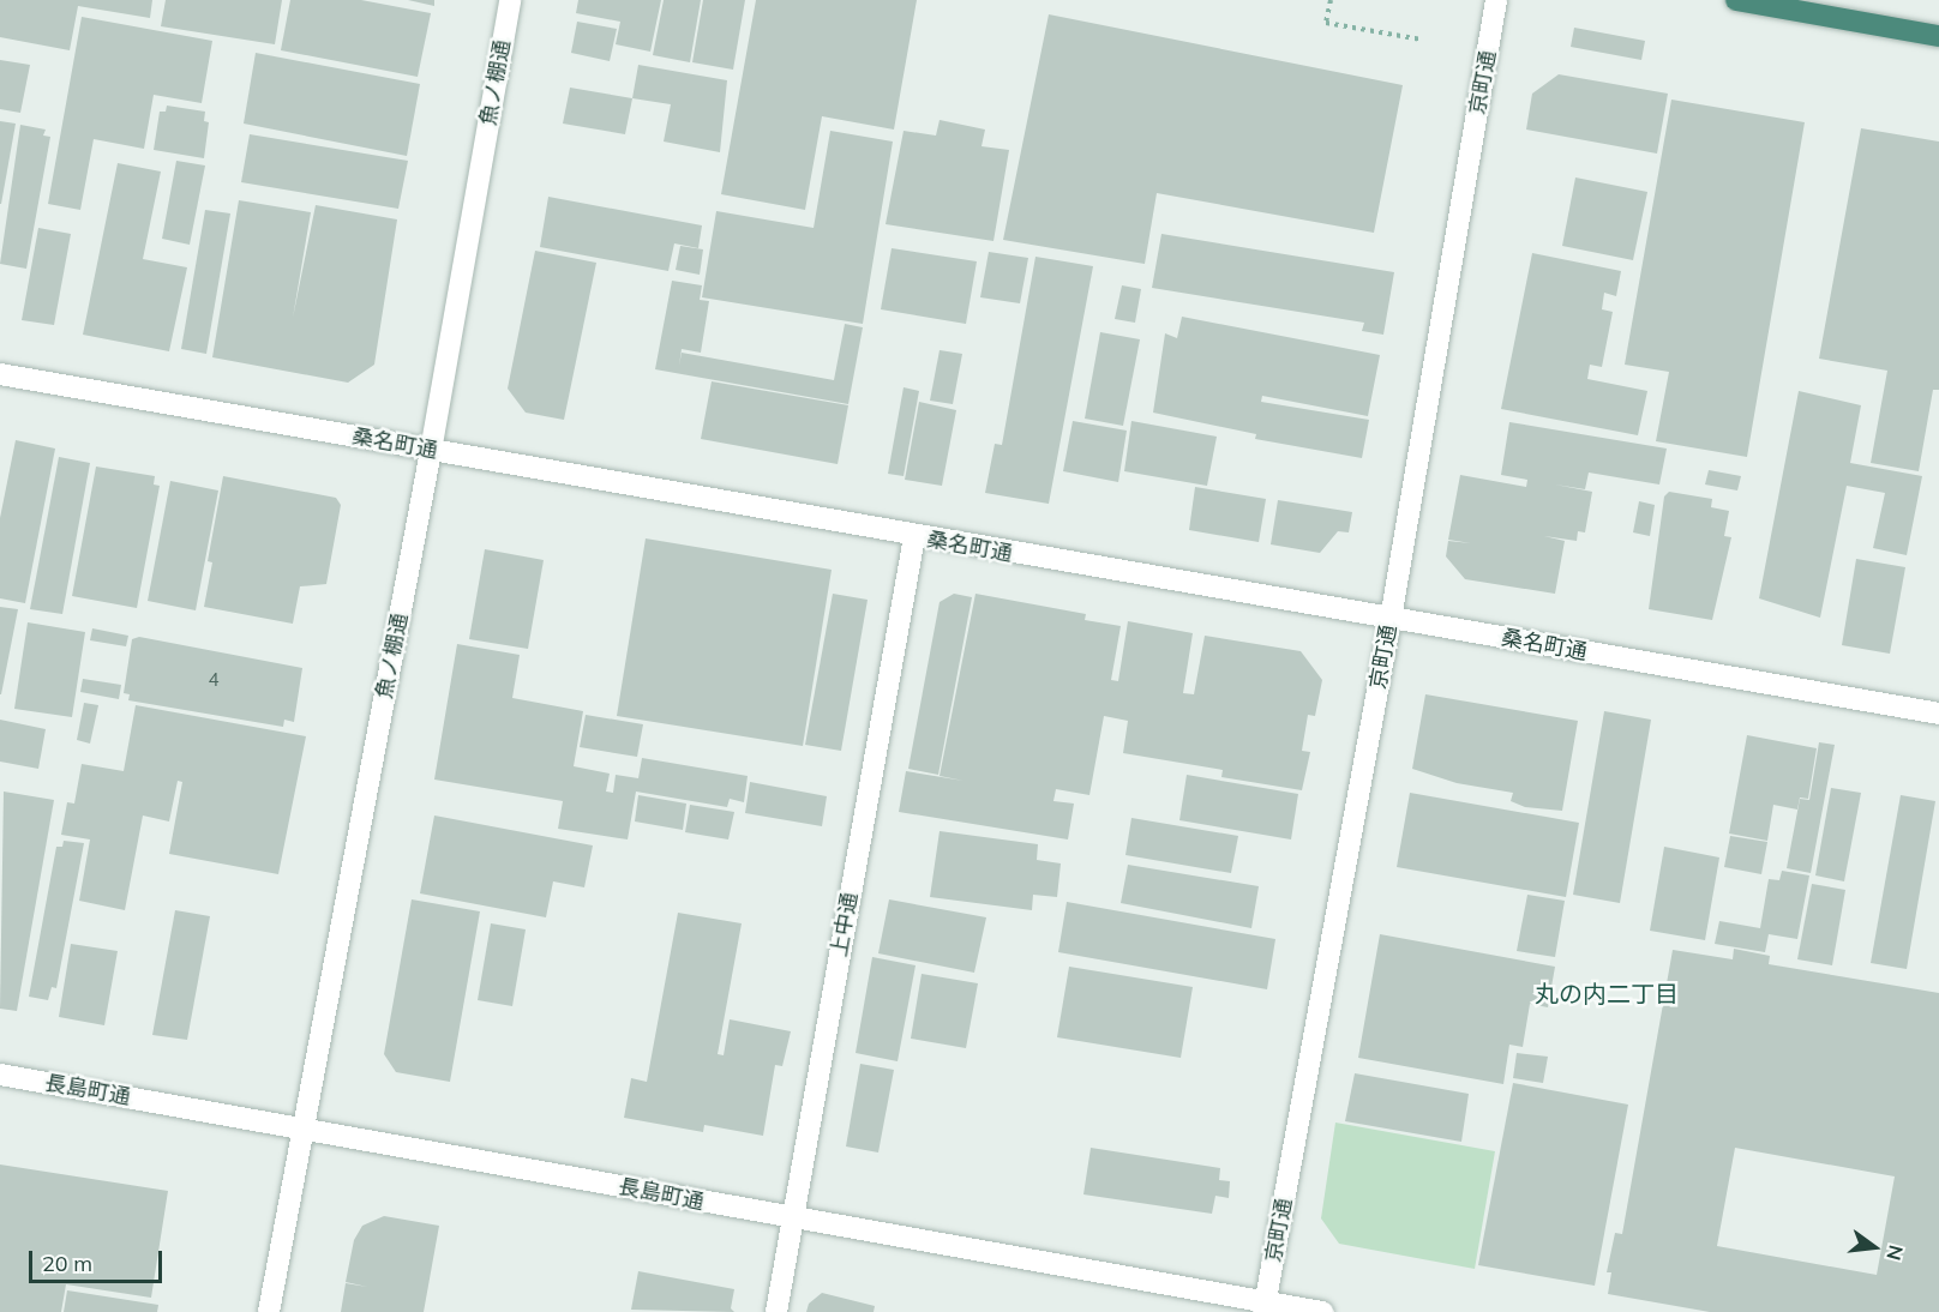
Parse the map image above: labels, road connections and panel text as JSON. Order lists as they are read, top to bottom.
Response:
{
  "streets": {
    "street": [
      "魚ノ棚通",
      "京町通",
      "桑名町通",
      "上中通",
      "長島町通"
    ]
  },
  "crossings": [
    ["魚ノ棚通", "桑名町通"],
    ["魚ノ棚通", "長島町通"],
    ["京町通", "桑名町通"],
    ["京町通", "長島町通"],
    ["桑名町通", "上中通"],
    ["上中通", "長島町通"]
  ],
  "districts": ["丸の内二丁目"],
  "house_numbers": ["4"],
  "scale_bar": "20 m",
  "north": "right"
}
